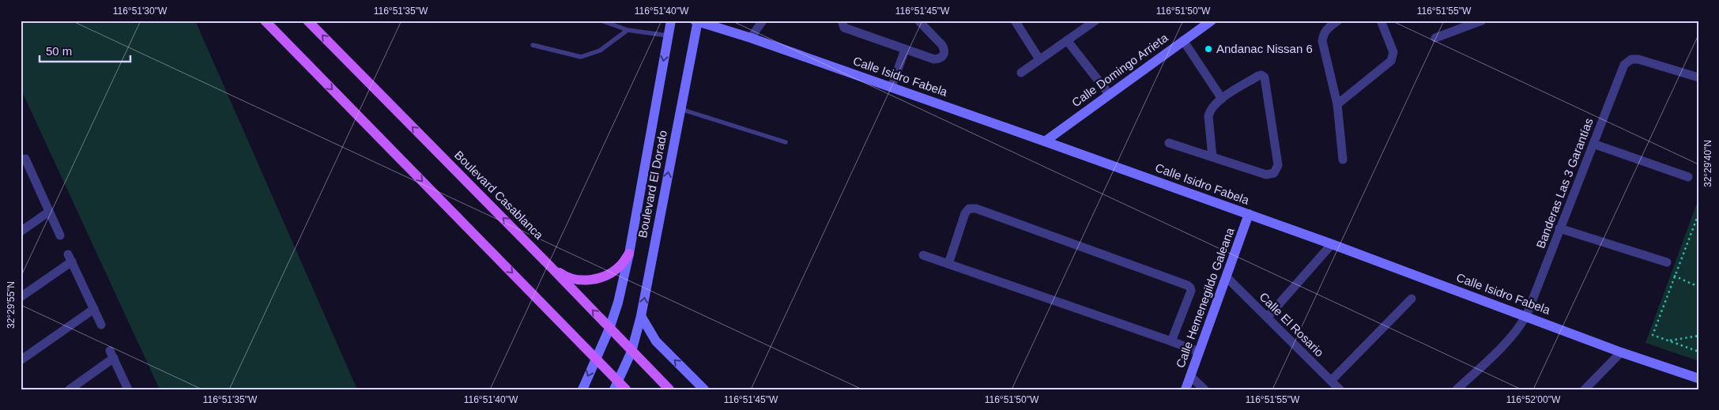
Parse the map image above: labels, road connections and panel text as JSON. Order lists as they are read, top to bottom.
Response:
{
  "streets": {
    "main road": ["Boulevard Casablanca"],
    "street": [
      "Calle Domingo Arrieta",
      "Calle Isidro Fabela",
      "Banderas Las 3 Garantías",
      "Boulevard El Dorado",
      "Calle Hemenegildo Galeana",
      "Calle El Rosario"
    ]
  },
  "crossings": [
    ["Calle Domingo Arrieta", "Calle Isidro Fabela"],
    ["Calle Isidro Fabela", "Banderas Las 3 Garantías"],
    ["Calle Isidro Fabela", "Boulevard El Dorado"],
    ["Calle Isidro Fabela", "Calle Hemenegildo Galeana"],
    ["Boulevard El Dorado", "Boulevard Casablanca"],
    ["Calle Hemenegildo Galeana", "Calle El Rosario"]
  ],
  "places": ["Andanac Nissan 6"],
  "scale_bar": "50 m",
  "coordinates": [
    "116°51'30\"W",
    "116°51'35\"W",
    "116°51'40\"W",
    "116°51'45\"W",
    "116°51'50\"W",
    "116°51'55\"W",
    "32°29'40\"N",
    "32°29'55\"N",
    "116°52'00\"W"
  ]
}
